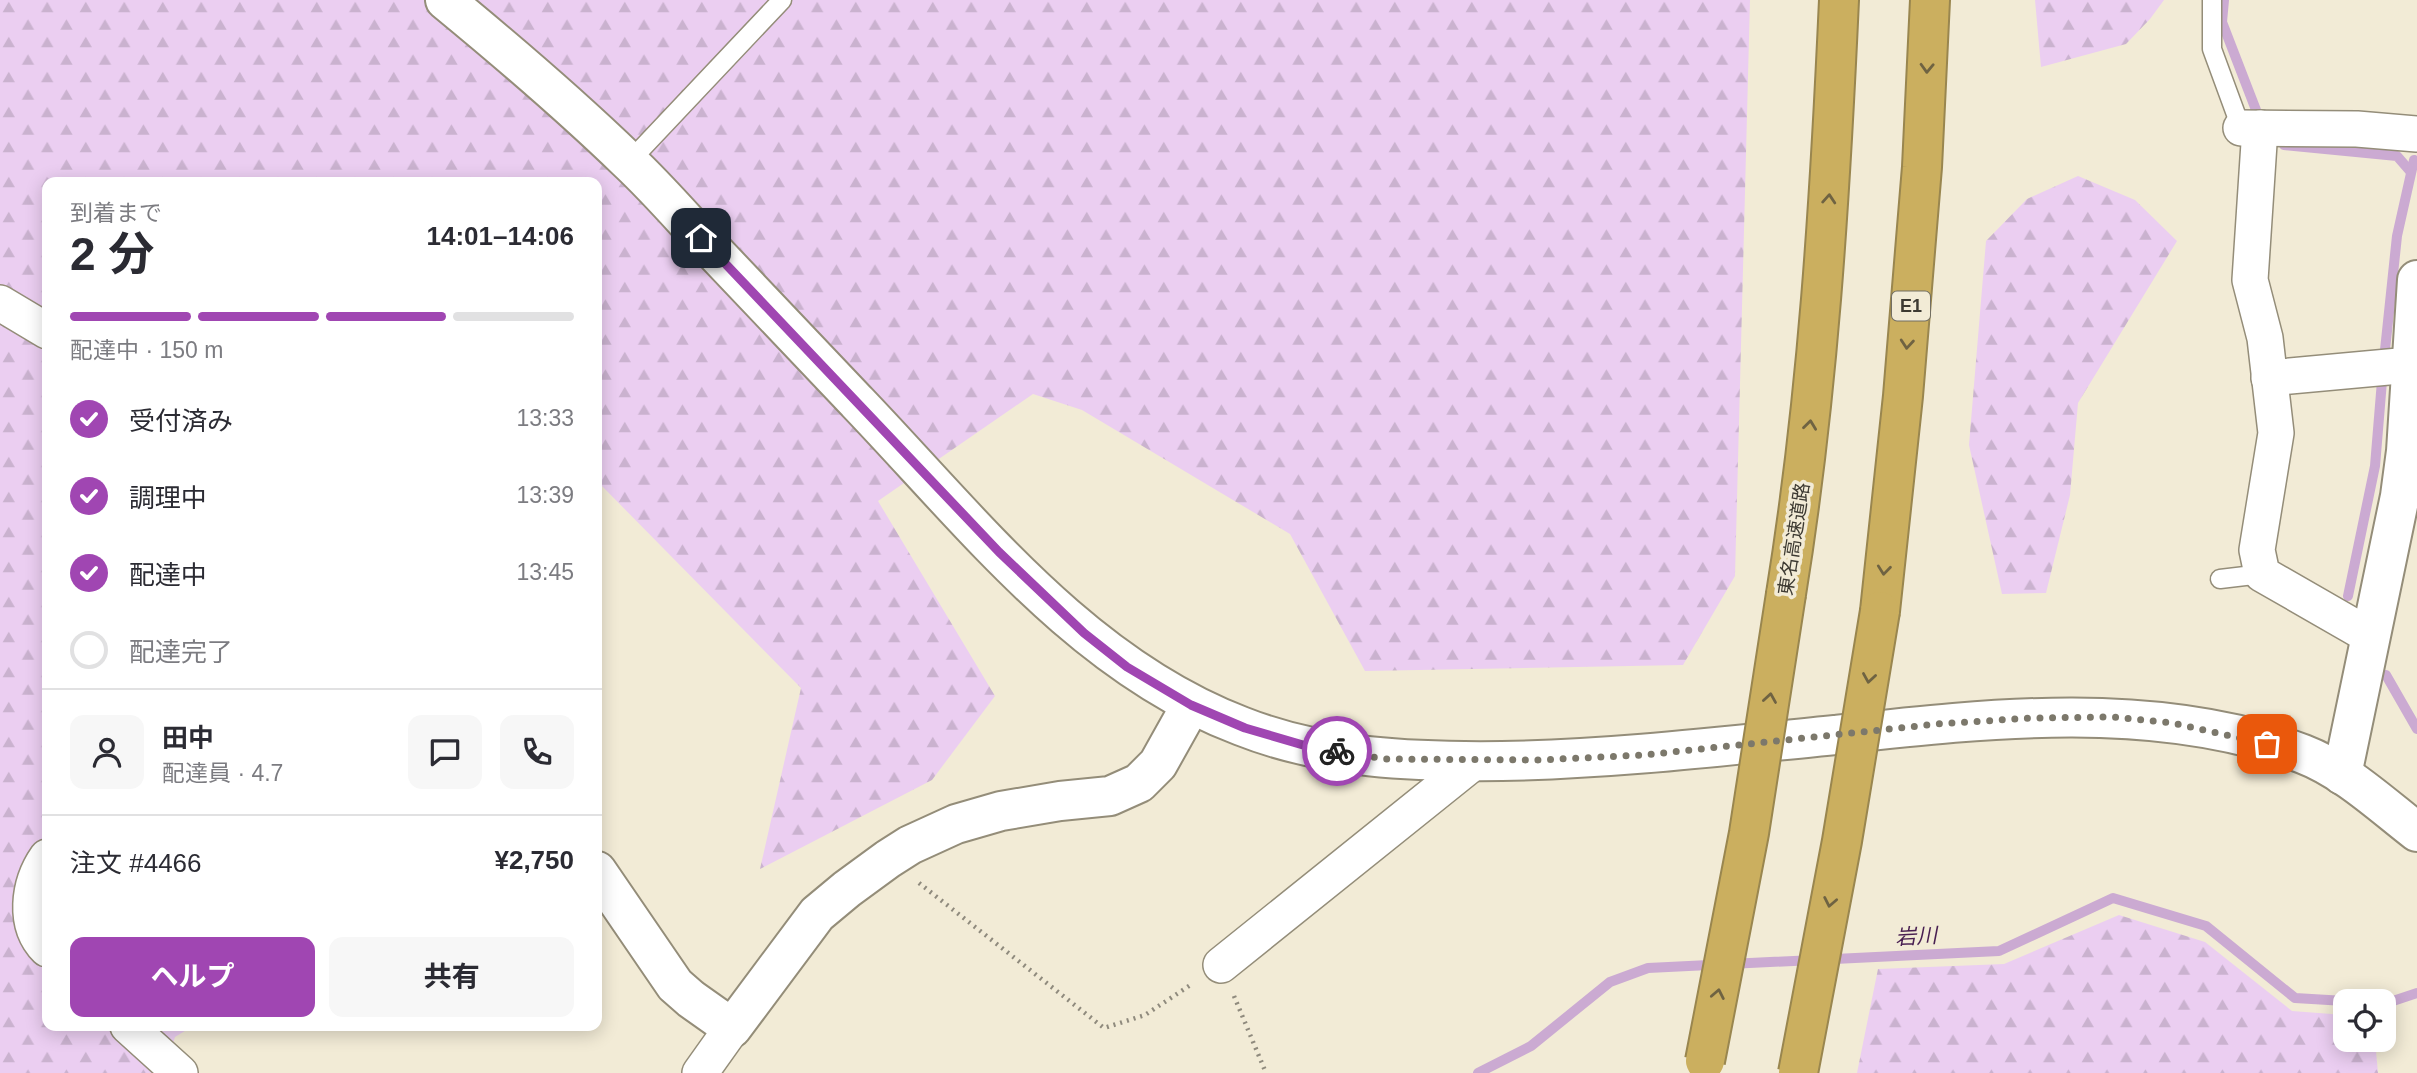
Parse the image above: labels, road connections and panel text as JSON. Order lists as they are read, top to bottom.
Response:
{
  "streets": {
    "highway": ["E1", "東名高速道路"]
  },
  "water": ["岩川"],
  "page": {
    "heading": ["2 分", "到着まで", "14:01–14:06"],
    "panel": [
      "田中",
      "配達員 · 4.7",
      "注文 #4466",
      "¥2,750"
    ],
    "bar": "配達中 · 150 m",
    "list": [
      ["受付済み", "13:33"],
      ["調理中", "13:39"],
      ["配達中", "13:45"],
      "配達完了"
    ],
    "buttons": ["ヘルプ", "共有"]
  }
}
